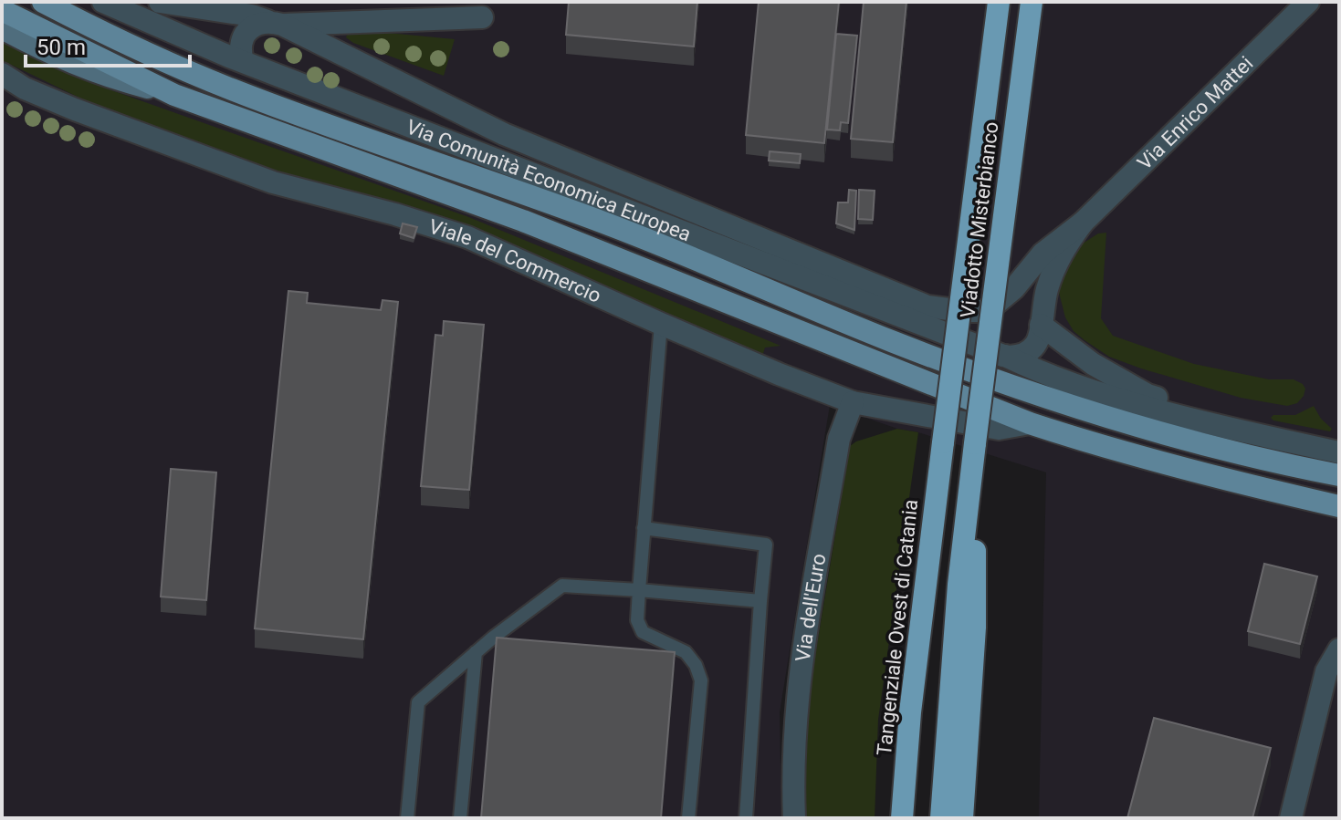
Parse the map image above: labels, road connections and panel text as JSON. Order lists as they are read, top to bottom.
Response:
{
  "streets": {
    "highway": ["Viadotto Misterbianco", "Tangenziale Ovest di Catania"],
    "street": [
      "Via Enrico Mattei",
      "Via Comunità Economica Europea",
      "Viale del Commercio",
      "Via dell'Euro"
    ]
  },
  "crossings": [
    ["Viadotto Misterbianco", "Tangenziale Ovest di Catania"],
    ["Viale del Commercio", "Via dell'Euro"]
  ],
  "scale_bar": "50 m"
}
